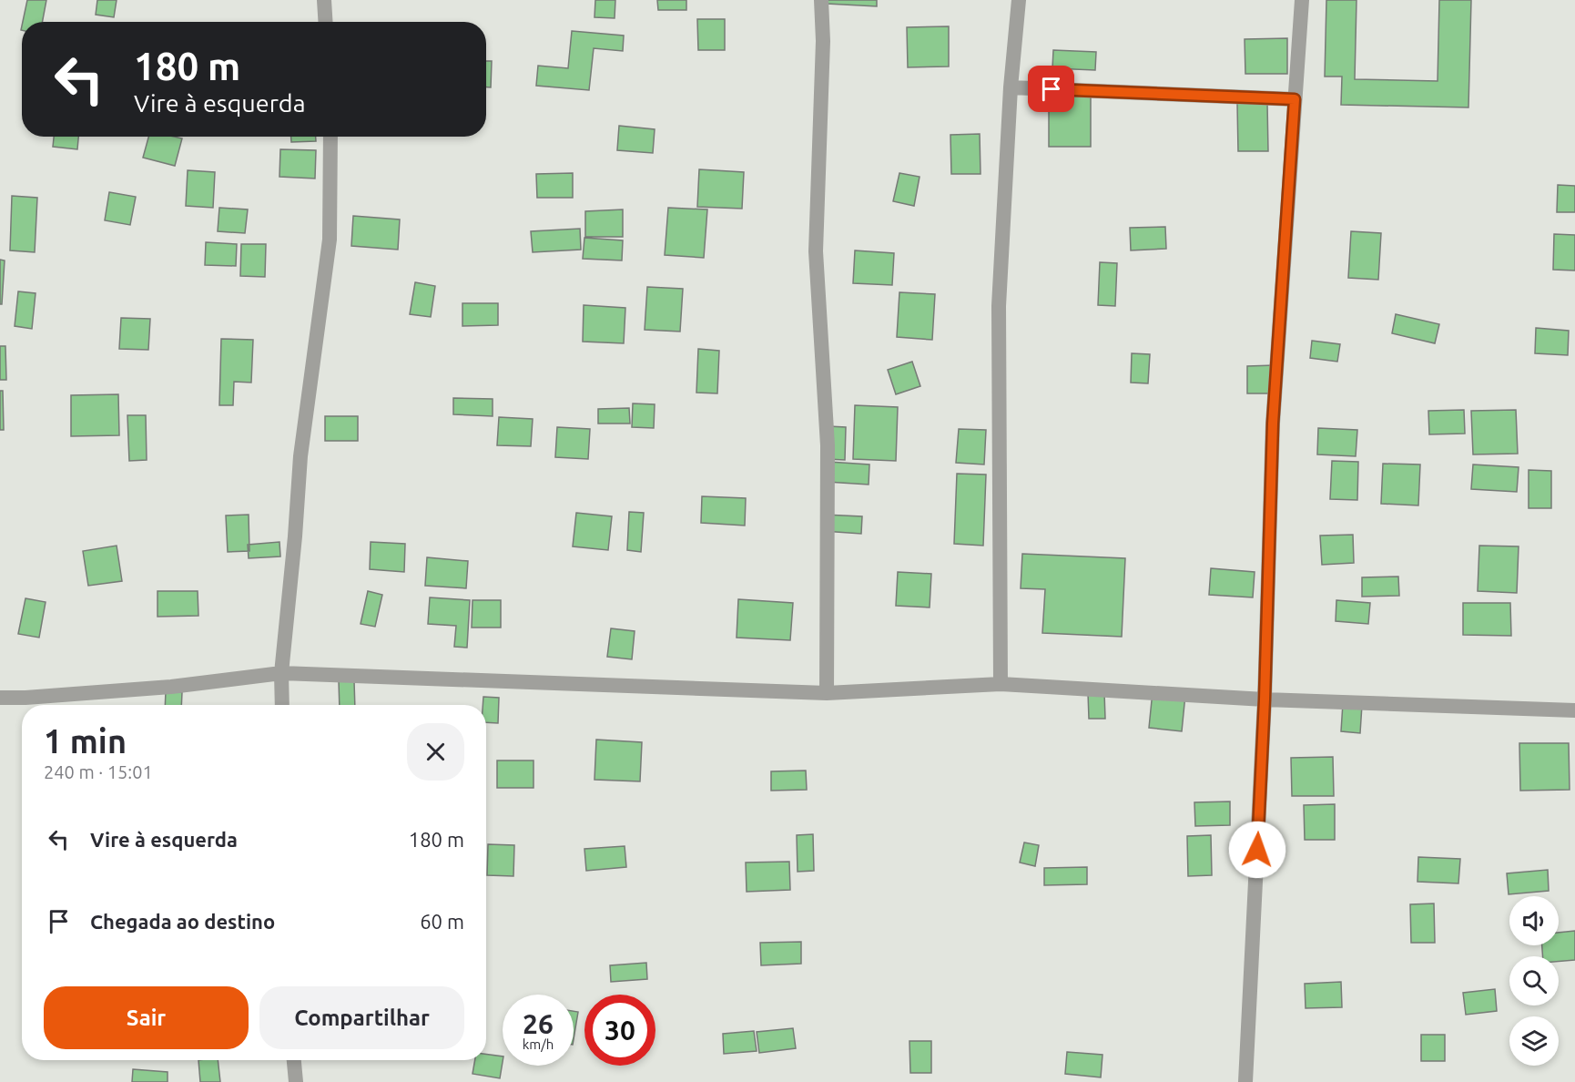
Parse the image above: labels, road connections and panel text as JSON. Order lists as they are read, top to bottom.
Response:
{
  "page": {
    "turn": ["180 m", "Vire à esquerda"],
    "heading": ["1 min", "240 m · 15:01"],
    "list": [
      {
        "name": "Vire à esquerda",
        "value": "180 m"
      },
      {
        "name": "Chegada ao destino",
        "value": "60 m"
      }
    ],
    "buttons": ["Sair", "Compartilhar"],
    "speed": "26 km/h",
    "limit": "30"
  }
}
